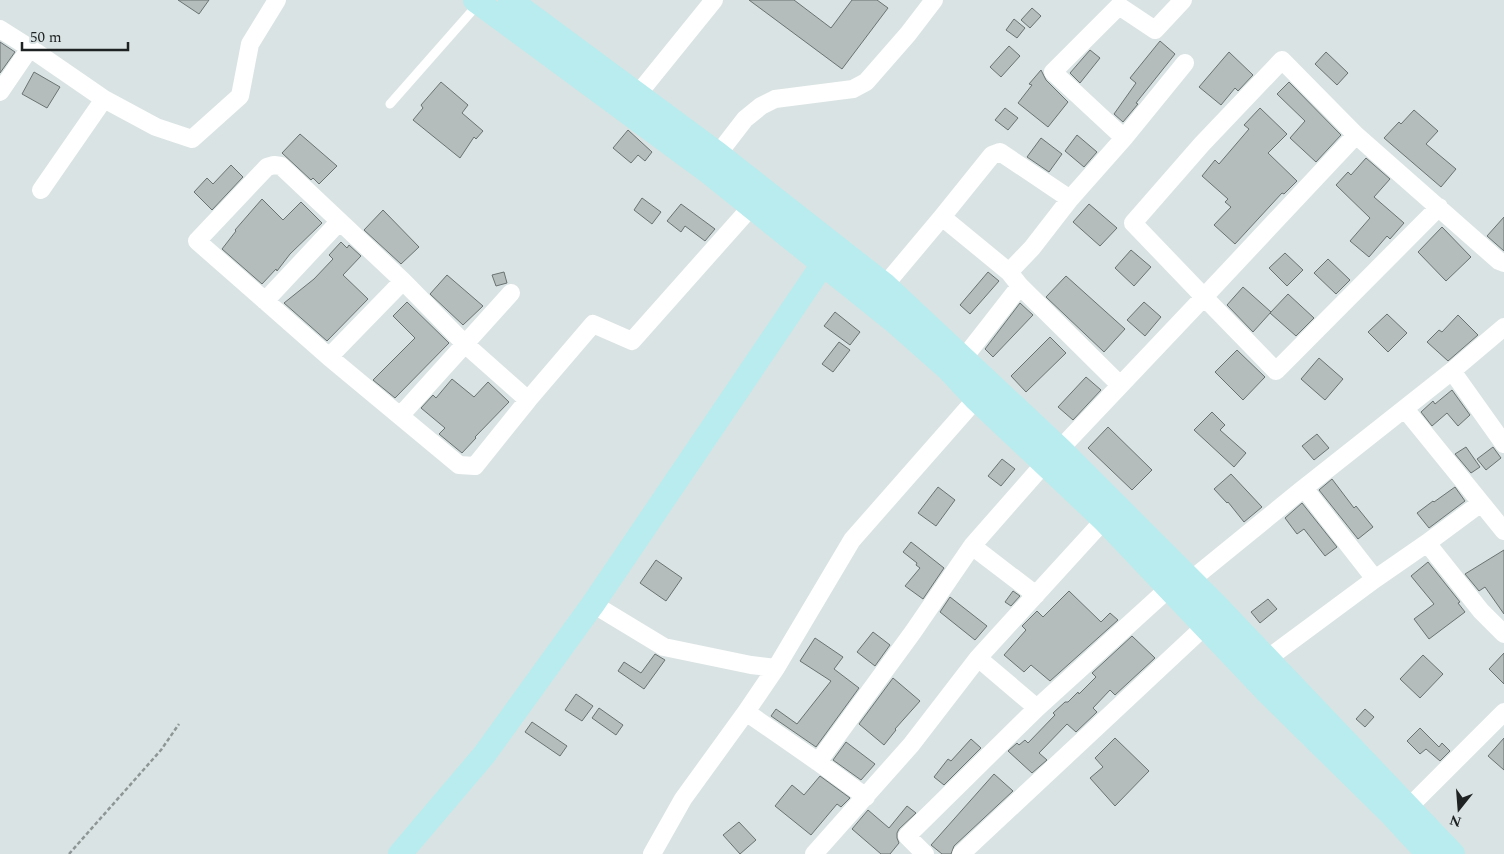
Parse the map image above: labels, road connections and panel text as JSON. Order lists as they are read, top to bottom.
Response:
{
  "scale_bar": "50 m",
  "north": "bottom"
}
